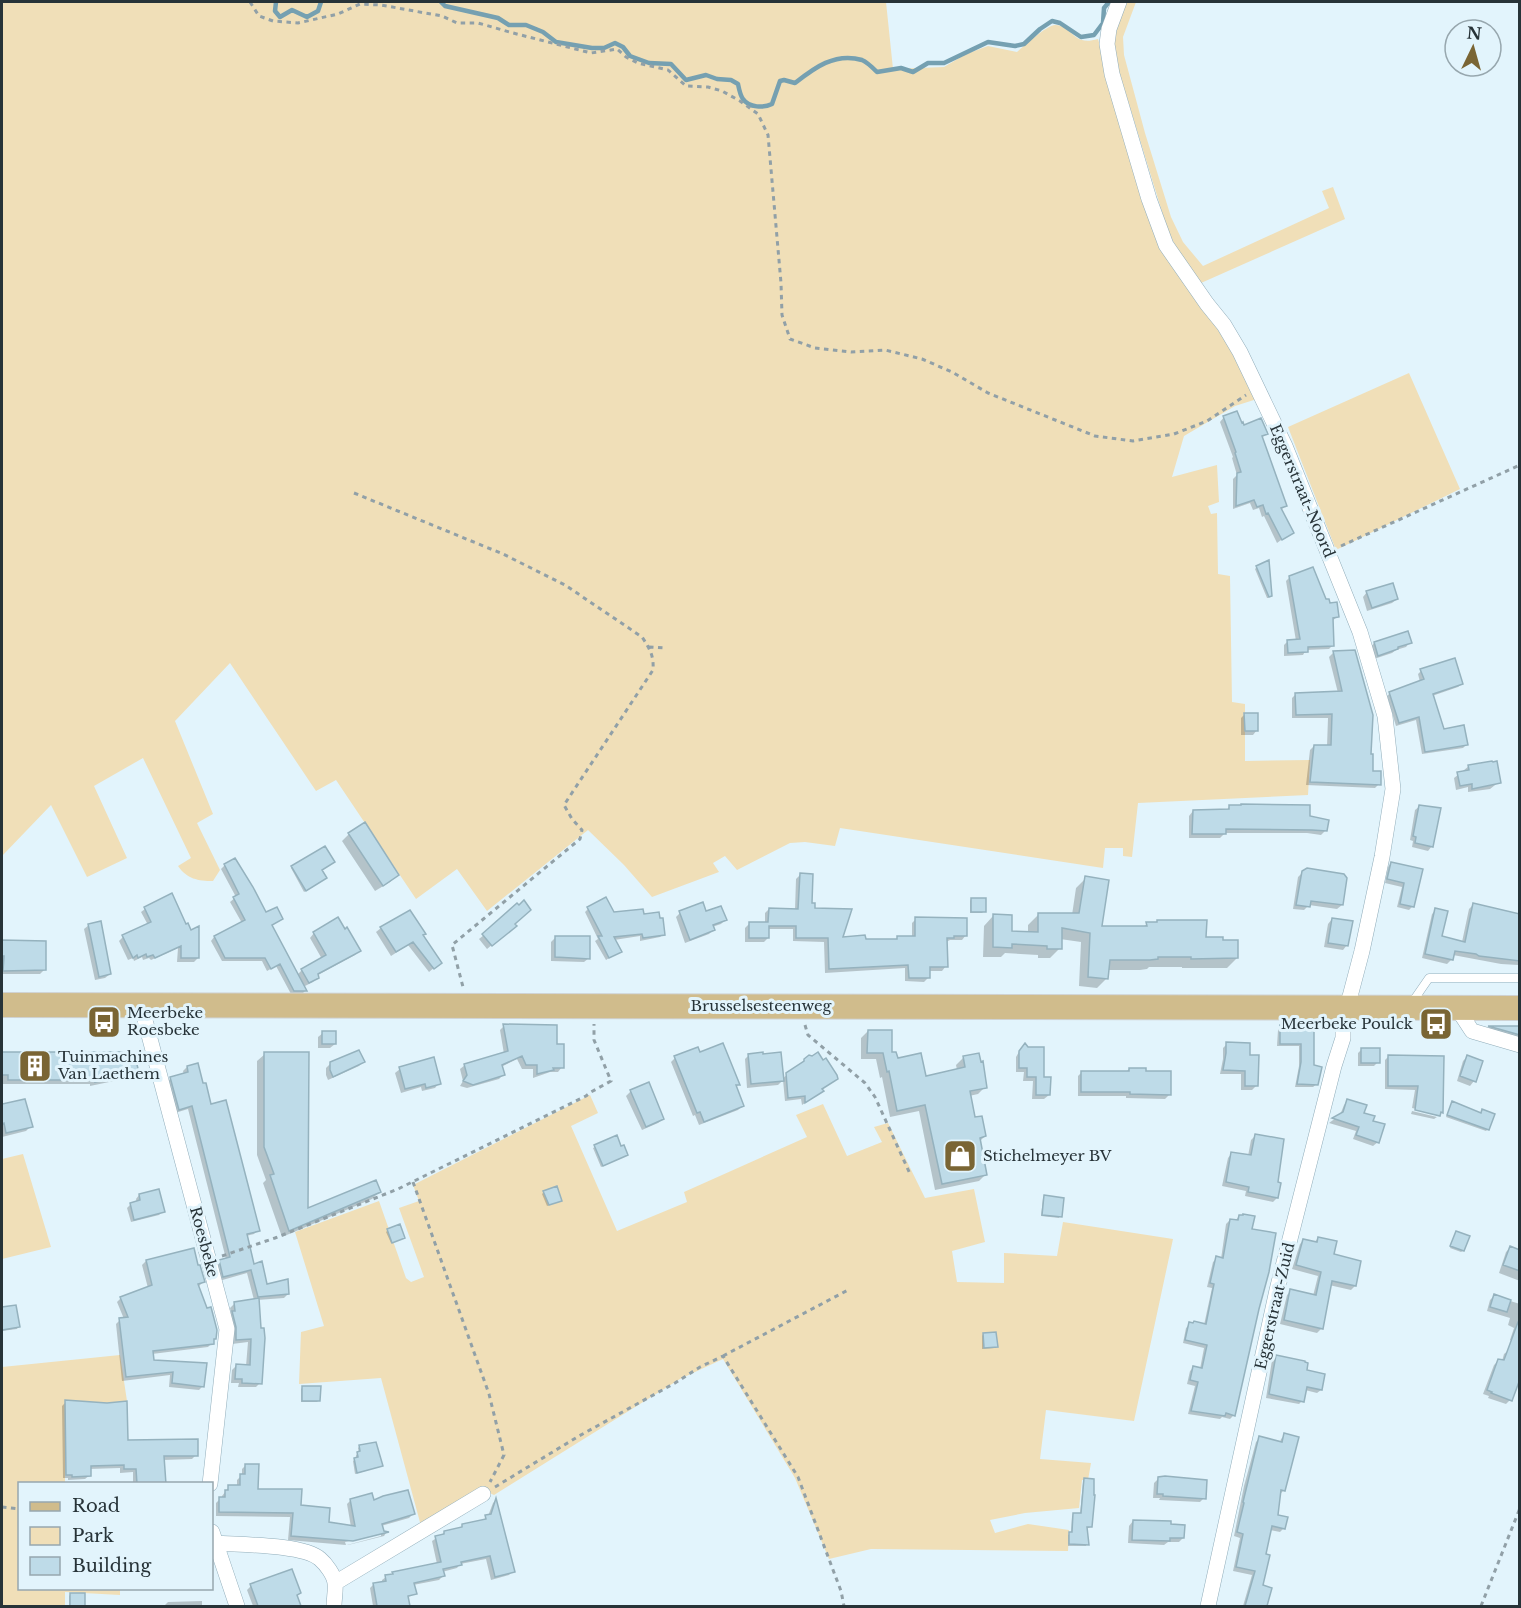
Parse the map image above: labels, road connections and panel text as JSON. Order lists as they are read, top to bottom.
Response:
{
  "streets": {
    "main road": ["Brusselsesteenweg"],
    "street": ["Eggerstraat-Noord", "Roesbeke", "Eggerstraat-Zuid"]
  },
  "crossings": [
    ["Eggerstraat-Noord", "Brusselsesteenweg"],
    ["Eggerstraat-Noord", "Eggerstraat-Zuid"],
    ["Brusselsesteenweg", "Roesbeke"],
    ["Brusselsesteenweg", "Eggerstraat-Zuid"]
  ],
  "places": {
    "bus stop": ["Meerbeke Roesbeke", "Meerbeke Poulck"],
    "building": ["Tuinmachines Van Laethem"],
    "shop": ["Stichelmeyer BV"]
  },
  "legend": ["Road", "Park", "Building"],
  "north": "top"
}
